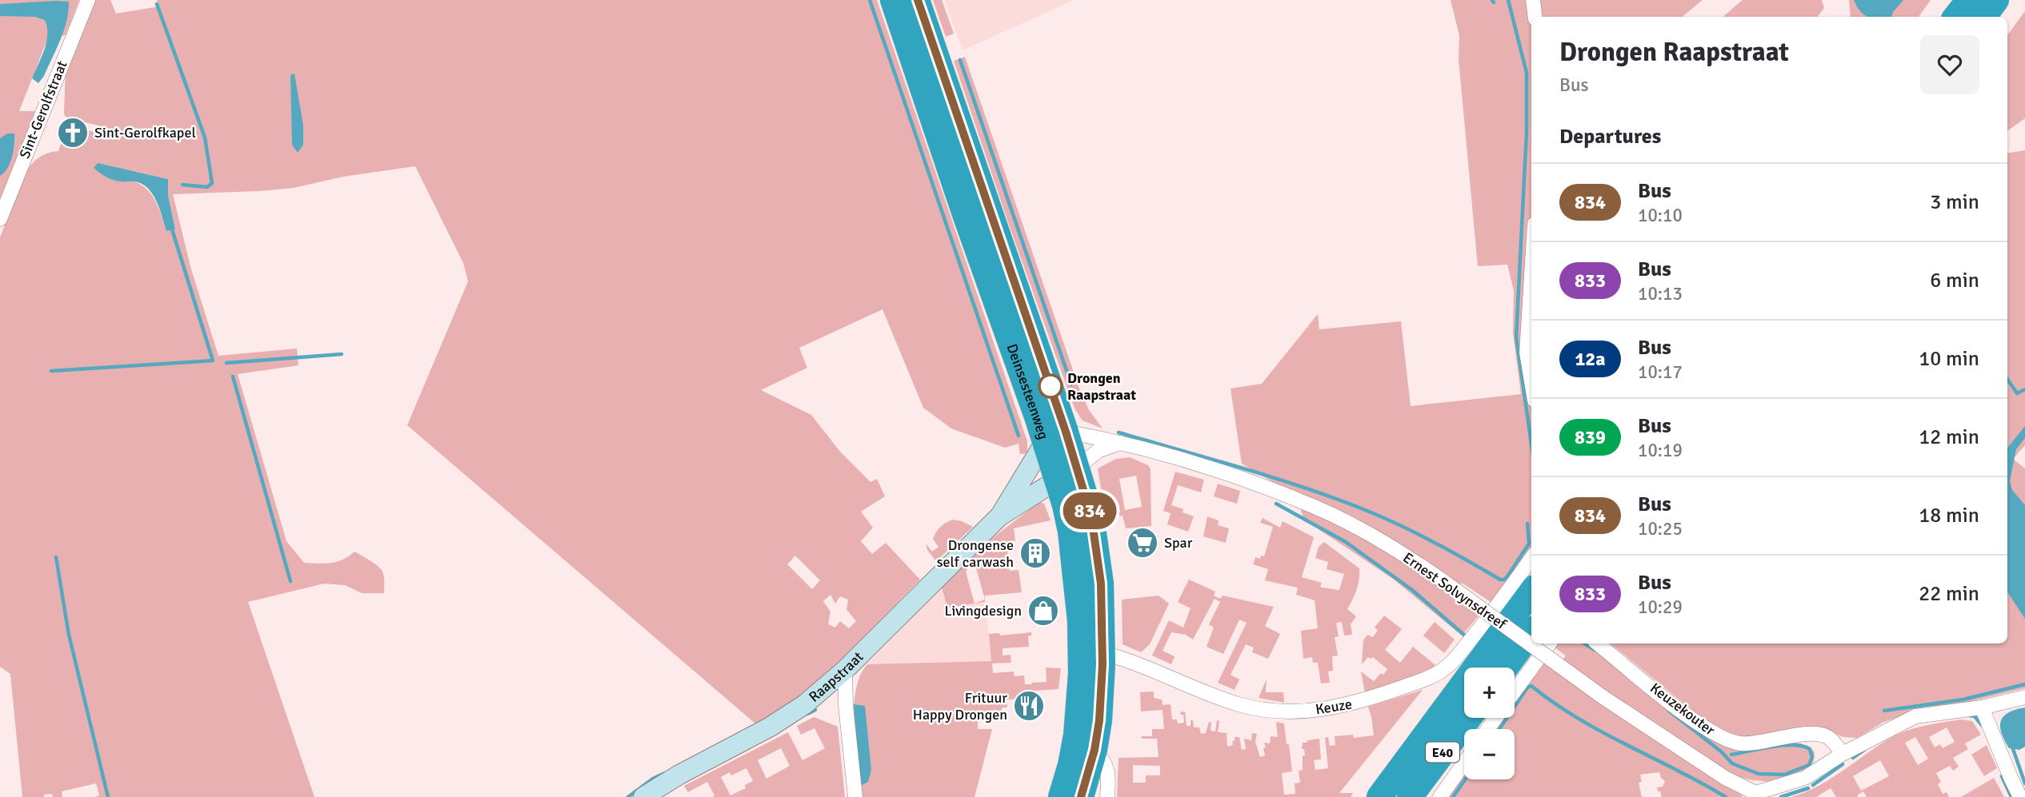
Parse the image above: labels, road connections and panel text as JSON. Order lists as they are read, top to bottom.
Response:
{
  "streets": {
    "highway": ["Deinsesteenweg", "E40"],
    "street": [
      "Sint-Gerolfstraat",
      "Ernest Solvynsdreef",
      "Raapstraat",
      "Keuze",
      "Keuzekouter"
    ]
  },
  "crossings": [
    ["Deinsesteenweg", "Ernest Solvynsdreef"],
    ["Deinsesteenweg", "Raapstraat"],
    ["Deinsesteenweg", "Keuze"],
    ["Ernest Solvynsdreef", "Raapstraat"]
  ],
  "places": {
    "church": ["Sint-Gerolfkapel"],
    "other": ["Drongen Raapstraat"],
    "supermarket": ["Spar"],
    "building": ["Drongense self carwash"],
    "shop": ["Livingdesign"],
    "restaurant": ["Frituur Happy Drongen"]
  },
  "lines": ["bus line 834"],
  "page": {
    "on_map": "834",
    "heading": [
      ["Drongen Raapstraat", "Bus"],
      "Departures"
    ],
    "list": [
      {
        "mark": "834",
        "name": "Bus",
        "note": "10:10",
        "value": "3 min"
      },
      {
        "mark": "833",
        "name": "Bus",
        "note": "10:13",
        "value": "6 min"
      },
      {
        "mark": "12a",
        "name": "Bus",
        "note": "10:17",
        "value": "10 min"
      },
      {
        "mark": "839",
        "name": "Bus",
        "note": "10:19",
        "value": "12 min"
      },
      {
        "mark": "834",
        "name": "Bus",
        "note": "10:25",
        "value": "18 min"
      },
      {
        "mark": "833",
        "name": "Bus",
        "note": "10:29",
        "value": "22 min"
      }
    ],
    "map_buttons": ["+", "−"]
  }
}
